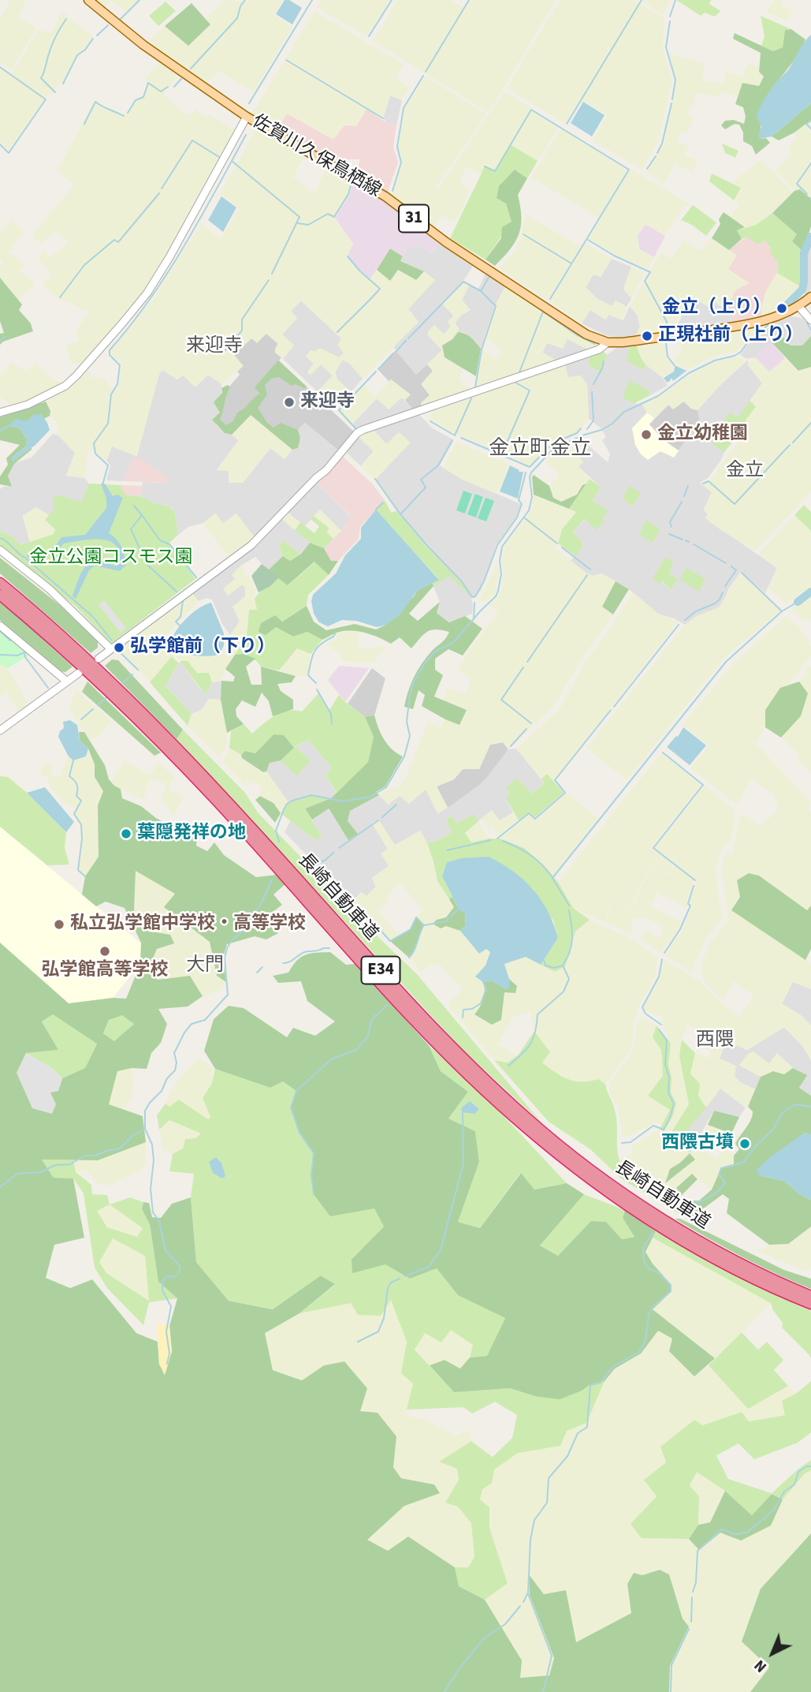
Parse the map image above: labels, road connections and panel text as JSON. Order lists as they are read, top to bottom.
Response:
{
  "streets": {
    "highway": ["長崎自動車道", "E34"],
    "main road": ["佐賀川久保鳥栖線", "31"]
  },
  "crossings": [
    ["佐賀川久保鳥栖線", "31"]
  ],
  "districts": [
    "来迎寺",
    "金立町金立",
    "金立",
    "大門",
    "西隈"
  ],
  "parks": ["金立公園コスモス園"],
  "places": [
    "金立（上り）",
    "正現社前（上り）",
    "来迎寺",
    "金立幼稚園",
    "弘学館前（下り）",
    "葉隠発祥の地",
    "私立弘学館中学校・高等学校",
    "弘学館高等学校",
    "西隈古墳"
  ],
  "north": "bottom left"
}
